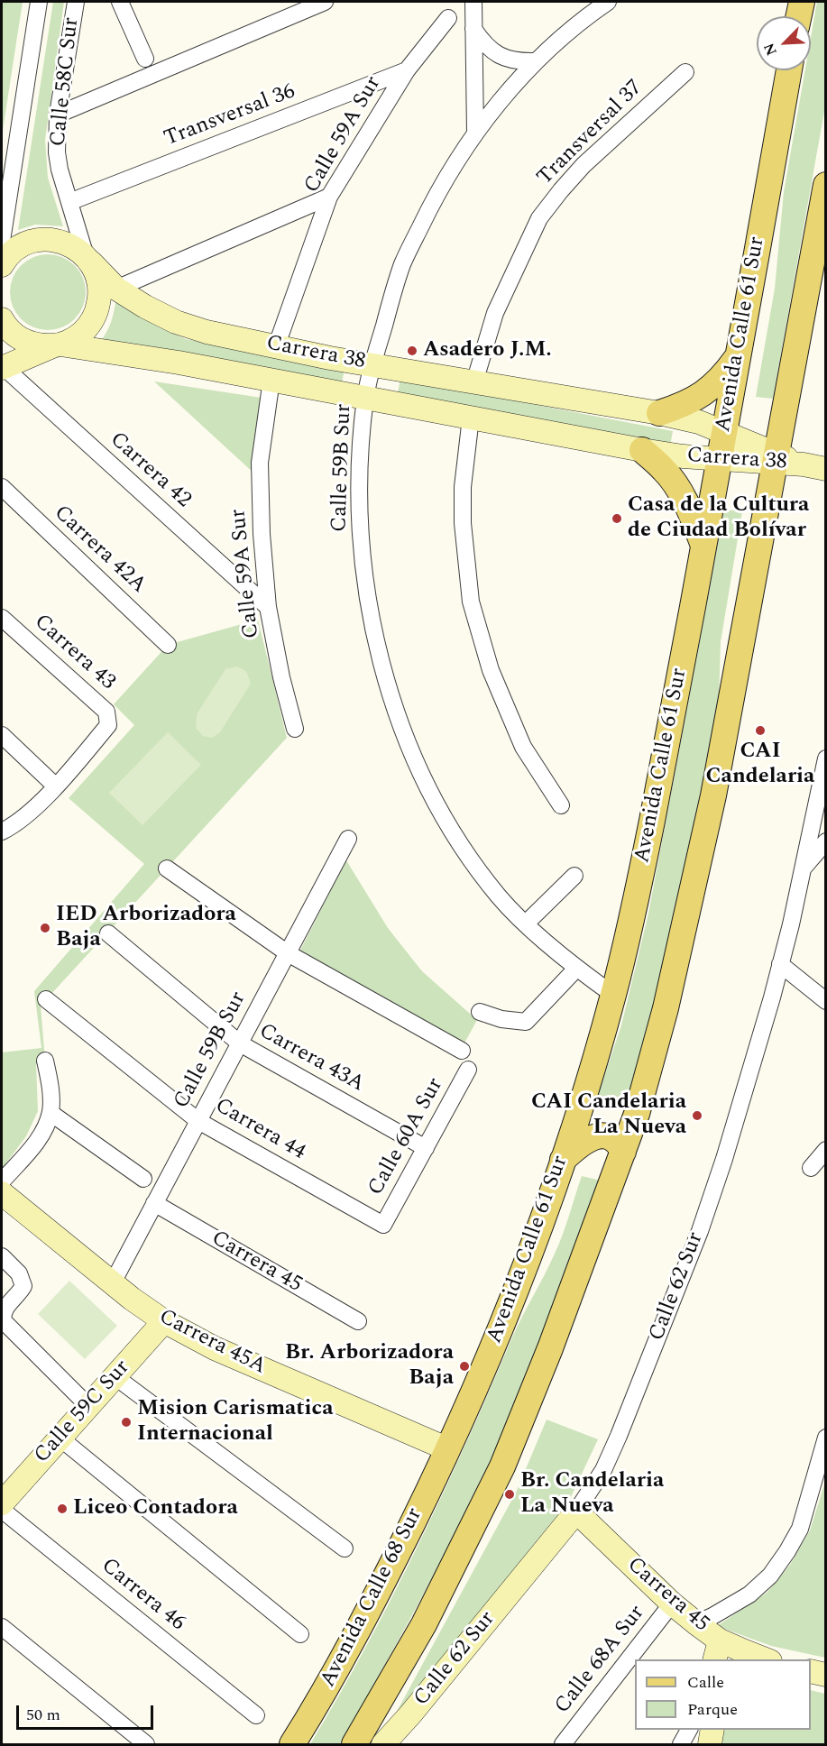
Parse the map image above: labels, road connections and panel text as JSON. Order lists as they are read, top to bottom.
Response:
{
  "streets": {
    "main road": ["Avenida Calle 61 Sur", "Avenida Calle 68 Sur"],
    "street": [
      "Calle 58C Sur",
      "Transversal 36",
      "Transversal 37",
      "Calle 59A Sur",
      "Carrera 38",
      "Calle 59B Sur",
      "Carrera 42",
      "Carrera 42A",
      "Carrera 43",
      "Carrera 43A",
      "Carrera 44",
      "Calle 60A Sur",
      "Carrera 45",
      "Calle 62 Sur",
      "Carrera 45A",
      "Calle 59C Sur",
      "Carrera 46",
      "Calle 68A Sur"
    ]
  },
  "crossings": [
    ["Calle 58C Sur", "Transversal 36"],
    ["Calle 58C Sur", "Carrera 38"],
    ["Transversal 36", "Calle 59A Sur"],
    ["Transversal 37", "Carrera 38"],
    ["Calle 59A Sur", "Carrera 38"],
    ["Calle 59A Sur", "Carrera 42"],
    ["Avenida Calle 61 Sur", "Carrera 38"],
    ["Avenida Calle 61 Sur", "Calle 59B Sur"],
    ["Avenida Calle 61 Sur", "Carrera 45A"],
    ["Avenida Calle 61 Sur", "Avenida Calle 68 Sur"],
    ["Carrera 38", "Calle 59B Sur"],
    ["Calle 59B Sur", "Carrera 43A"],
    ["Calle 59B Sur", "Carrera 44"],
    ["Calle 59B Sur", "Carrera 45"],
    ["Calle 59B Sur", "Carrera 45A"],
    ["Carrera 43A", "Calle 60A Sur"],
    ["Carrera 44", "Calle 60A Sur"],
    ["Carrera 45", "Calle 62 Sur"],
    ["Carrera 45", "Calle 68A Sur"],
    ["Carrera 45A", "Calle 59C Sur"],
    ["Carrera 45A", "Avenida Calle 68 Sur"]
  ],
  "places": [
    "Asadero J.M.",
    "Casa de la Cultura de Ciudad Bolívar",
    "CAI Candelaria",
    "IED Arborizadora Baja",
    "CAI Candelaria La Nueva",
    "Br. Arborizadora Baja",
    "Mision Carismatica Internacional",
    "Br. Candelaria La Nueva",
    "Liceo Contadora"
  ],
  "legend": ["Calle", "Parque"],
  "scale_bar": "50 m",
  "north": "bottom left"
}
